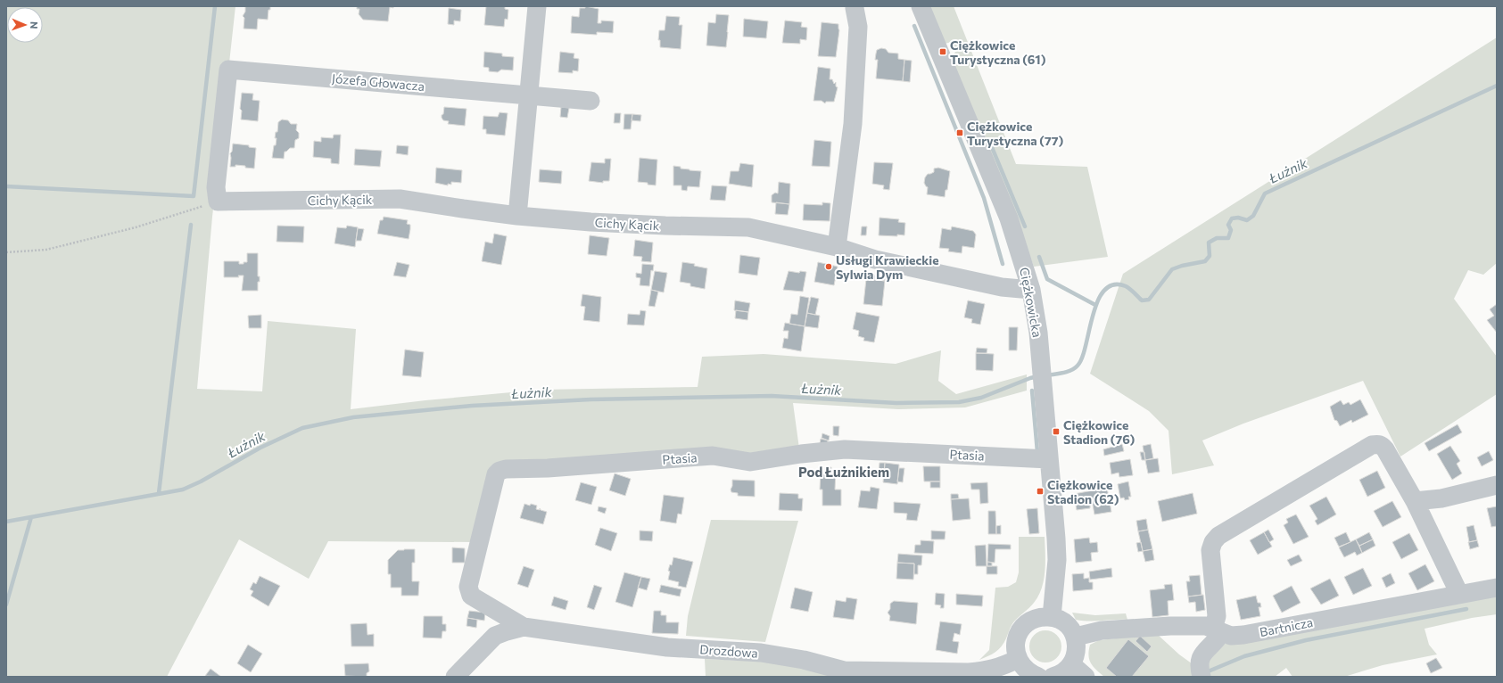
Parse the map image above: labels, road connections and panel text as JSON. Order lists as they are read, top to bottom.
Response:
{
  "streets": {
    "street": [
      "Józefa Głowacza",
      "Cichy Kącik",
      "Ciężkowicka",
      "Ptasia",
      "Bartnicza",
      "Drozdowa"
    ]
  },
  "crossings": [
    ["Józefa Głowacza", "Cichy Kącik"],
    ["Cichy Kącik", "Ciężkowicka"],
    ["Ciężkowicka", "Ptasia"],
    ["Ptasia", "Drozdowa"]
  ],
  "districts": ["Pod Łużnikiem"],
  "water": ["Łużnik"],
  "places": {
    "transit": [
      "Ciężkowice Turystyczna (61)",
      "Ciężkowice Turystyczna (77)",
      "Ciężkowice Stadion (76)",
      "Ciężkowice Stadion (62)"
    ],
    "other": ["Usługi Krawieckie Sylwia Dym"]
  },
  "north": "right"
}
